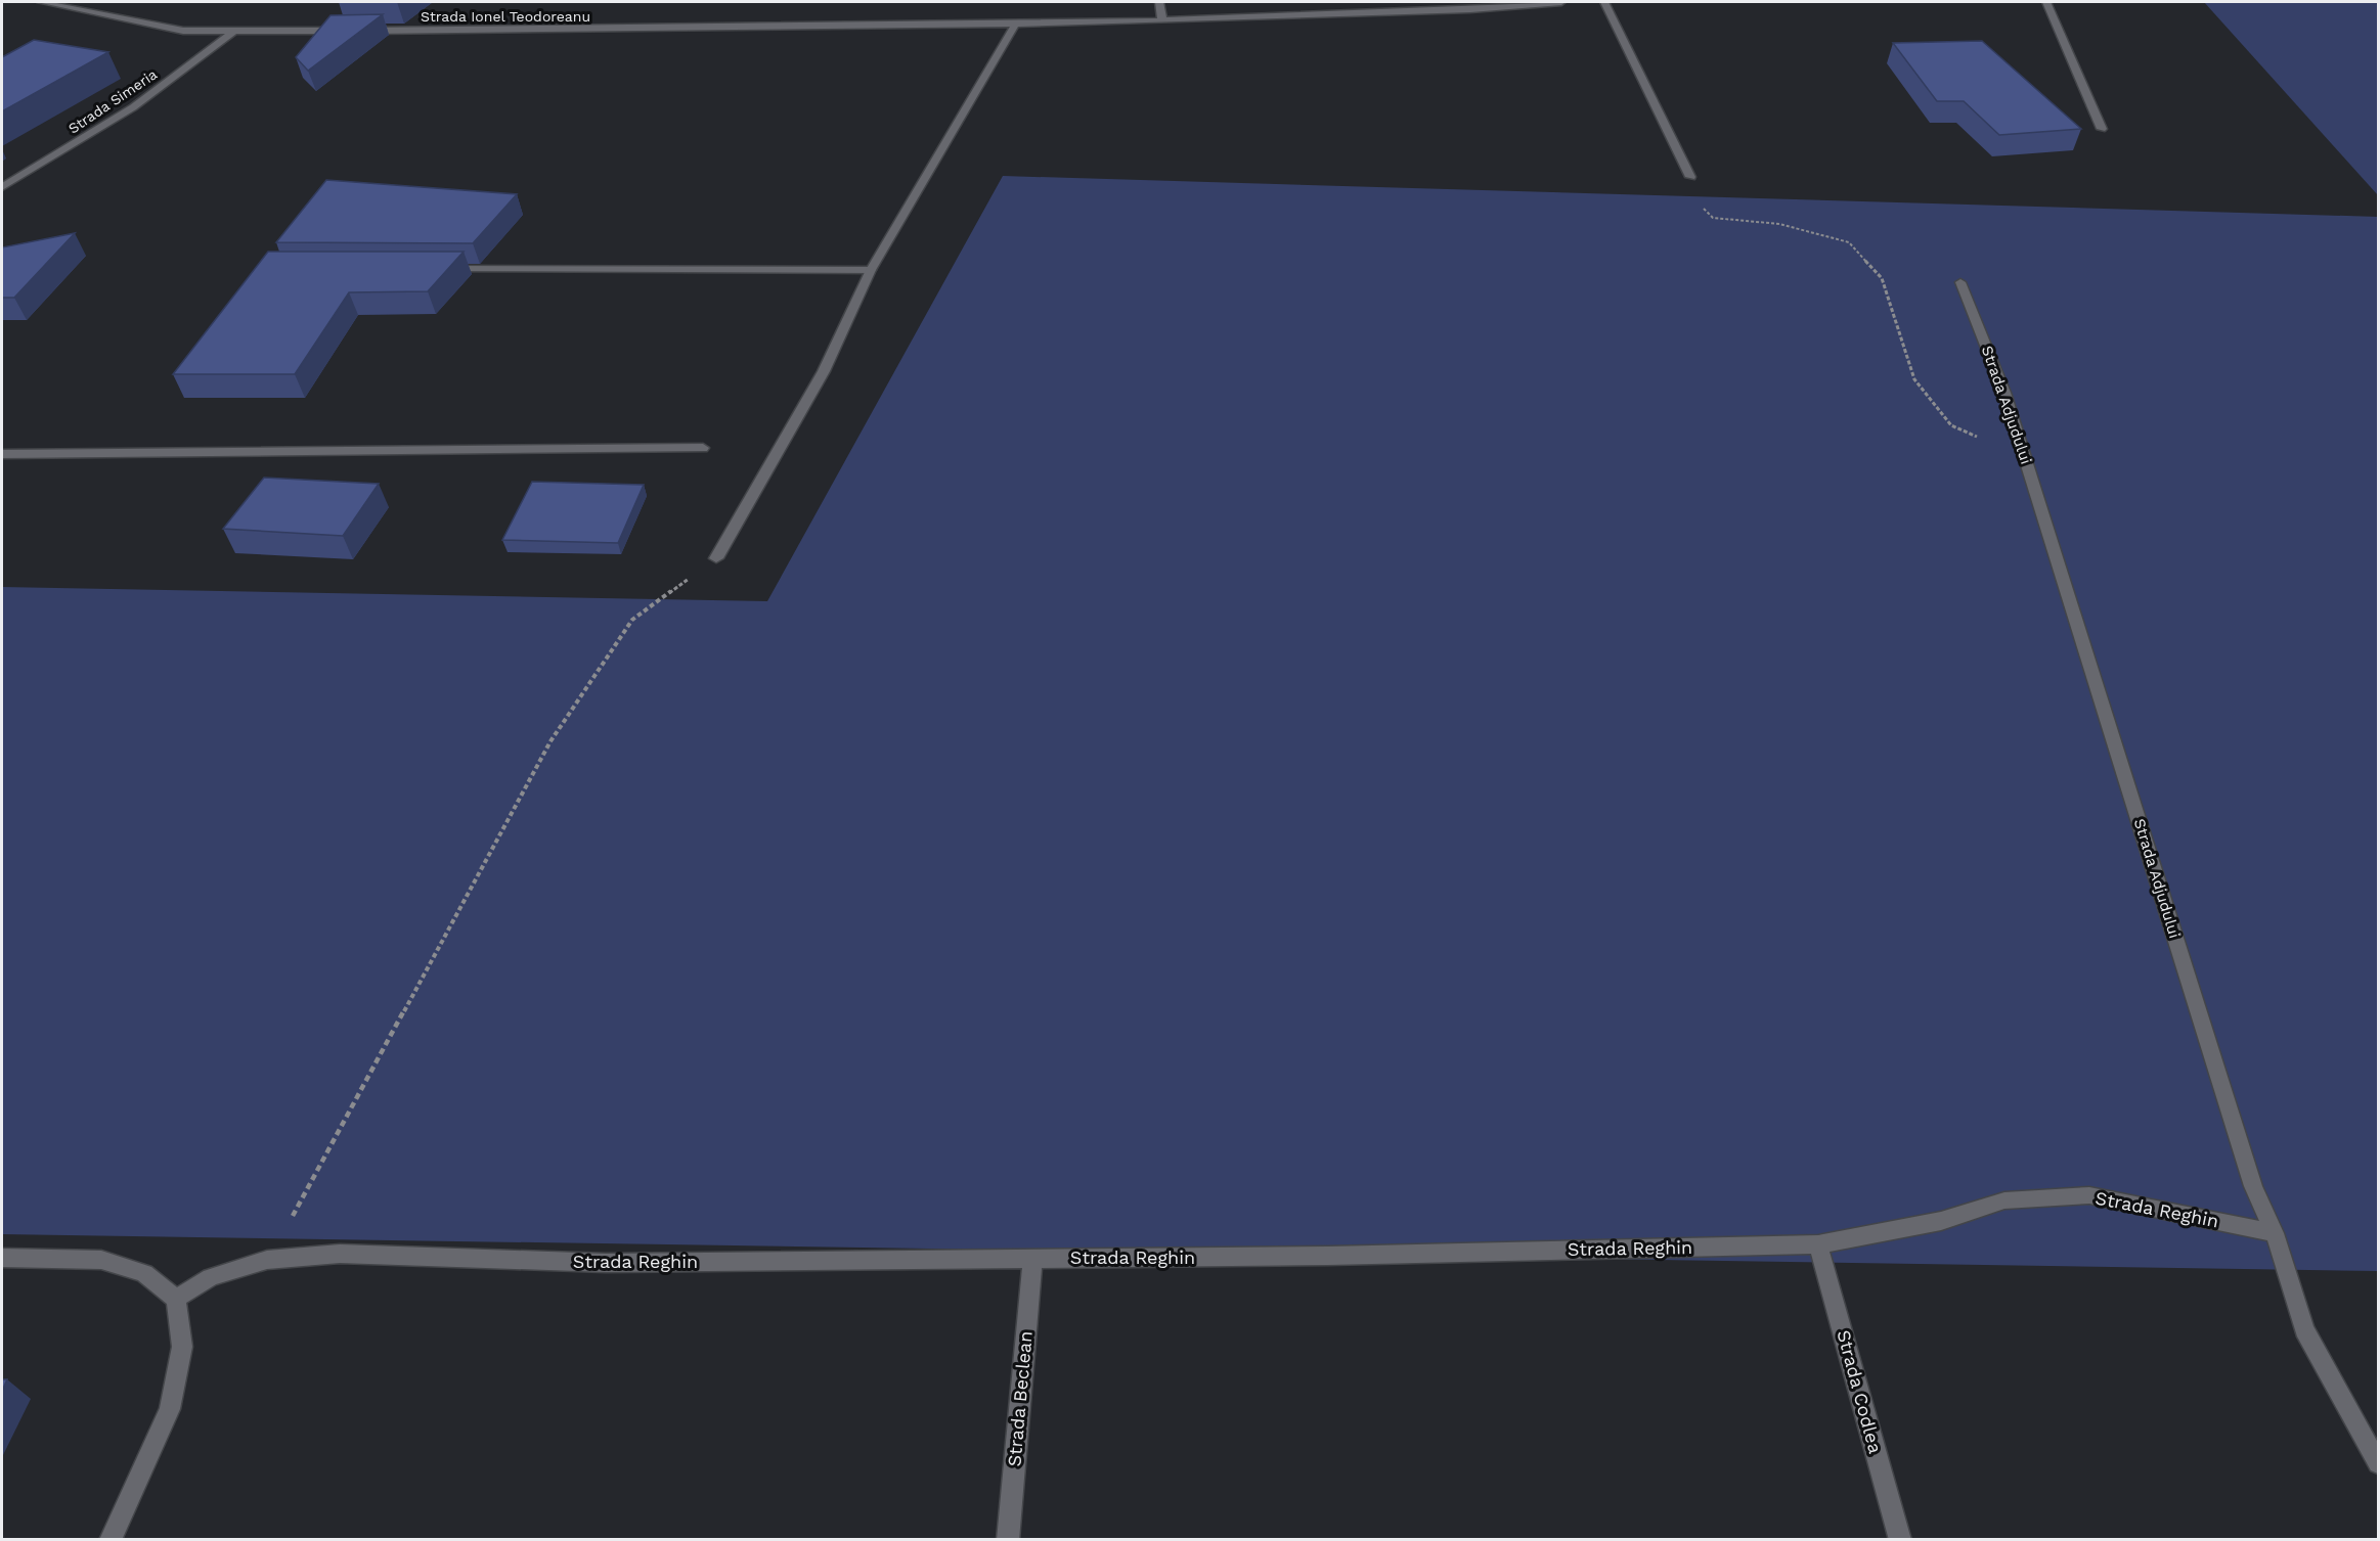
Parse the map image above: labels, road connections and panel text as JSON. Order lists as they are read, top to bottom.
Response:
{
  "streets": {
    "street": [
      "Strada Ionel Teodoreanu",
      "Strada Simeria",
      "Strada Adjudului",
      "Strada Reghin",
      "Strada Codlea",
      "Strada Beclean"
    ]
  },
  "crossings": [
    ["Strada Ionel Teodoreanu", "Strada Simeria"],
    ["Strada Adjudului", "Strada Reghin"],
    ["Strada Reghin", "Strada Codlea"],
    ["Strada Reghin", "Strada Beclean"]
  ]
}
